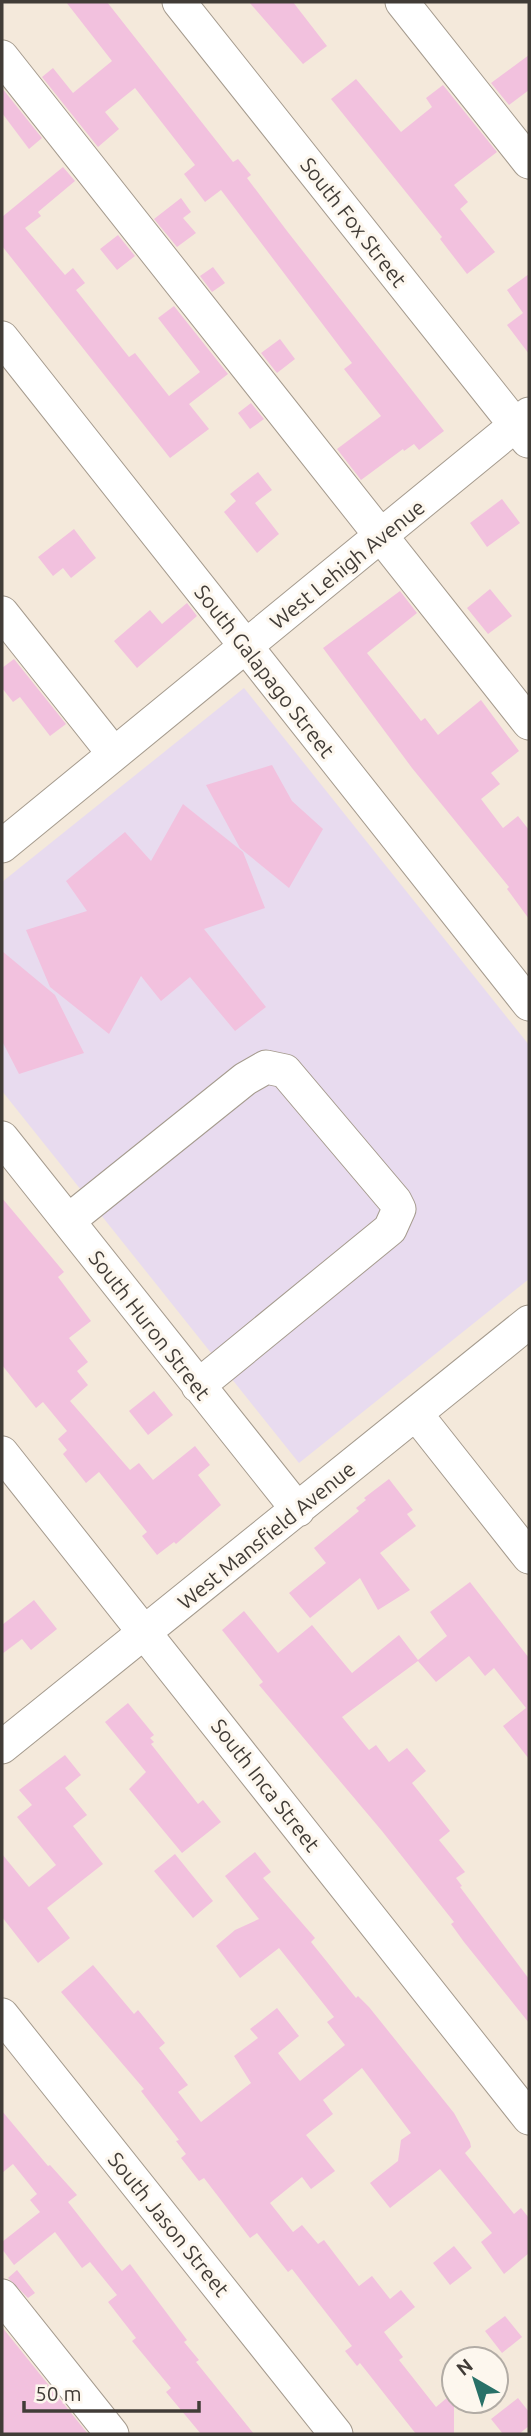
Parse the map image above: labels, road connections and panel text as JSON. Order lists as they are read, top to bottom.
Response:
{
  "streets": {
    "street": [
      "South Fox Street",
      "West Lehigh Avenue",
      "South Galapago Street",
      "South Huron Street",
      "West Mansfield Avenue",
      "South Inca Street",
      "South Jason Street"
    ]
  },
  "crossings": [
    ["South Fox Street", "West Lehigh Avenue"],
    ["West Lehigh Avenue", "South Galapago Street"],
    ["South Huron Street", "West Mansfield Avenue"],
    ["West Mansfield Avenue", "South Inca Street"]
  ],
  "scale_bar": "50 m",
  "north": "top left"
}
